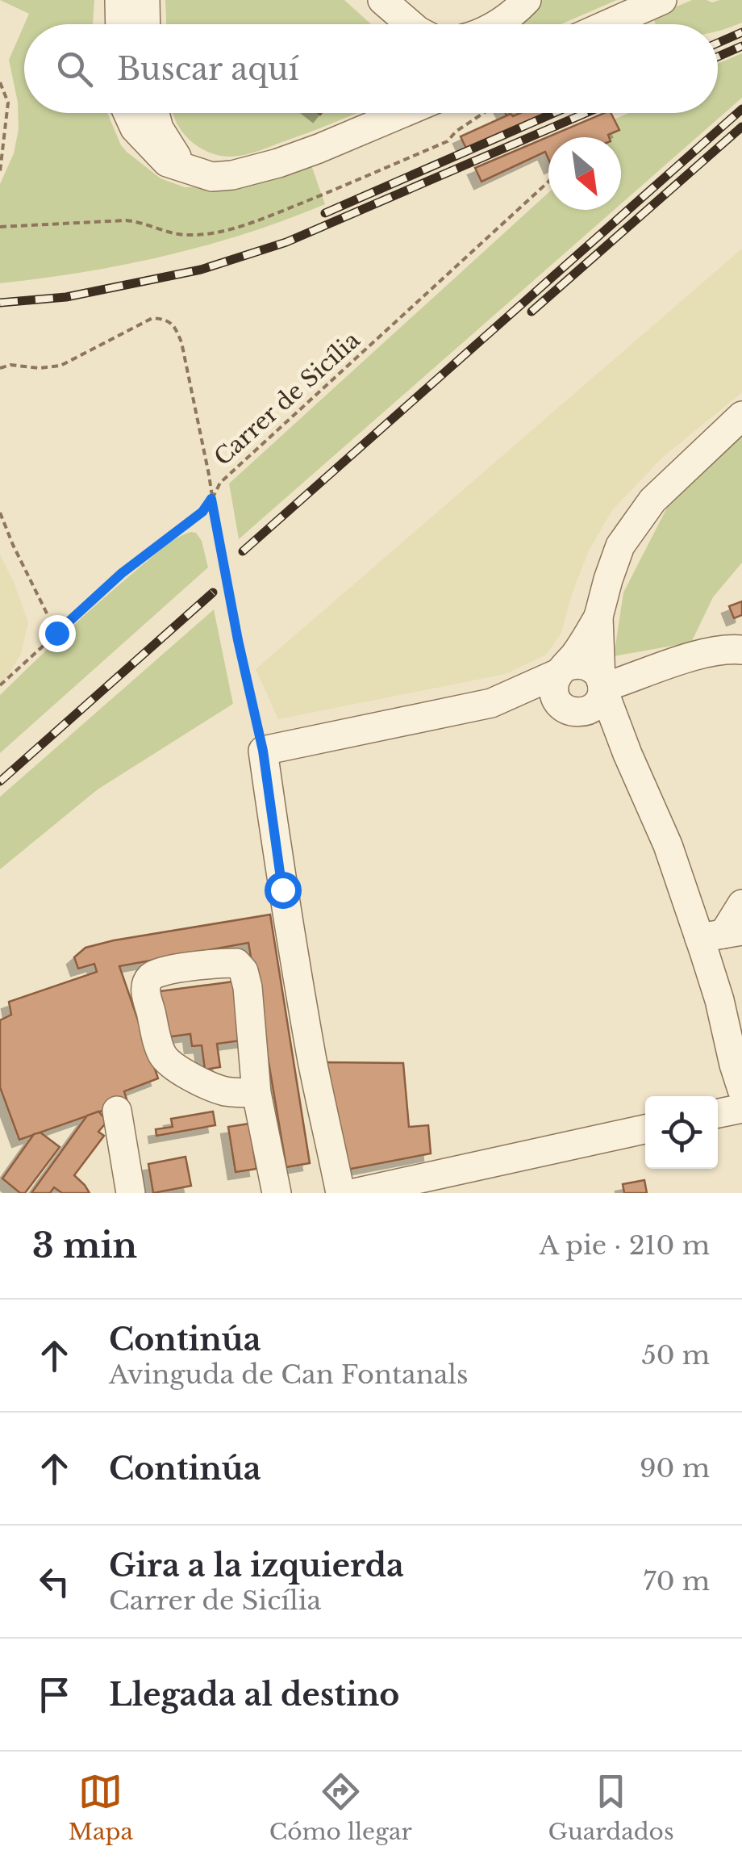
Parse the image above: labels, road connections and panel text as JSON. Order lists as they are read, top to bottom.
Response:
{
  "streets": {
    "path": ["Carrer de Sicília"]
  },
  "north": "bottom right",
  "page": {
    "search": "Buscar aquí",
    "heading": ["3 min", "A pie · 210 m"],
    "list": [
      ["Continúa", "Avinguda de Can Fontanals", "50 m"],
      ["Continúa", "90 m"],
      ["Gira a la izquierda", "Carrer de Sicília", "70 m"],
      "Llegada al destino"
    ],
    "nav": ["Mapa", "Cómo llegar", "Guardados"]
  }
}
